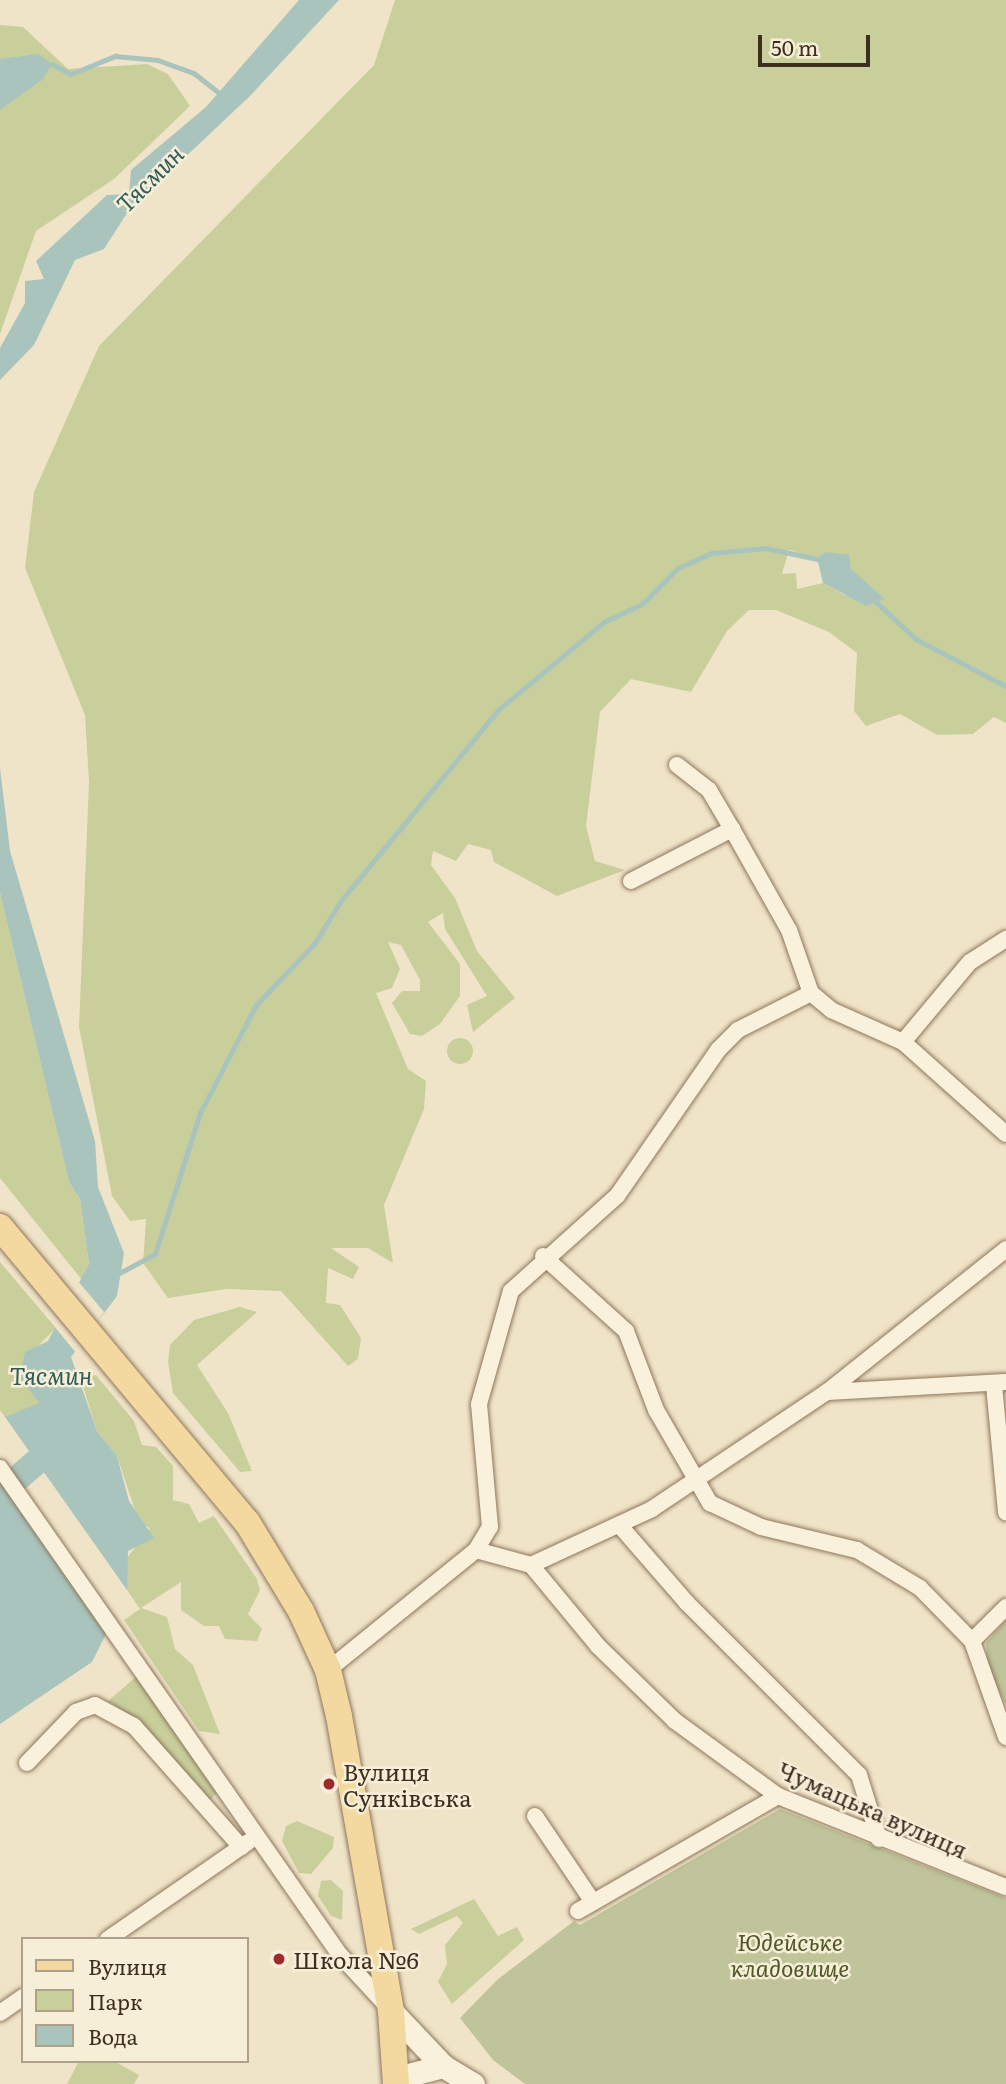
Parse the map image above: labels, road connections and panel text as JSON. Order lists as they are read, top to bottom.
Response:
{
  "streets": {
    "street": ["Чумацька вулиця"]
  },
  "water": ["Тясмин"],
  "parks": ["Юдейське кладовище"],
  "places": ["Вулиця Сунківська", "Школа №6"],
  "legend": ["Вулиця", "Парк", "Вода"],
  "scale_bar": "50 m"
}
